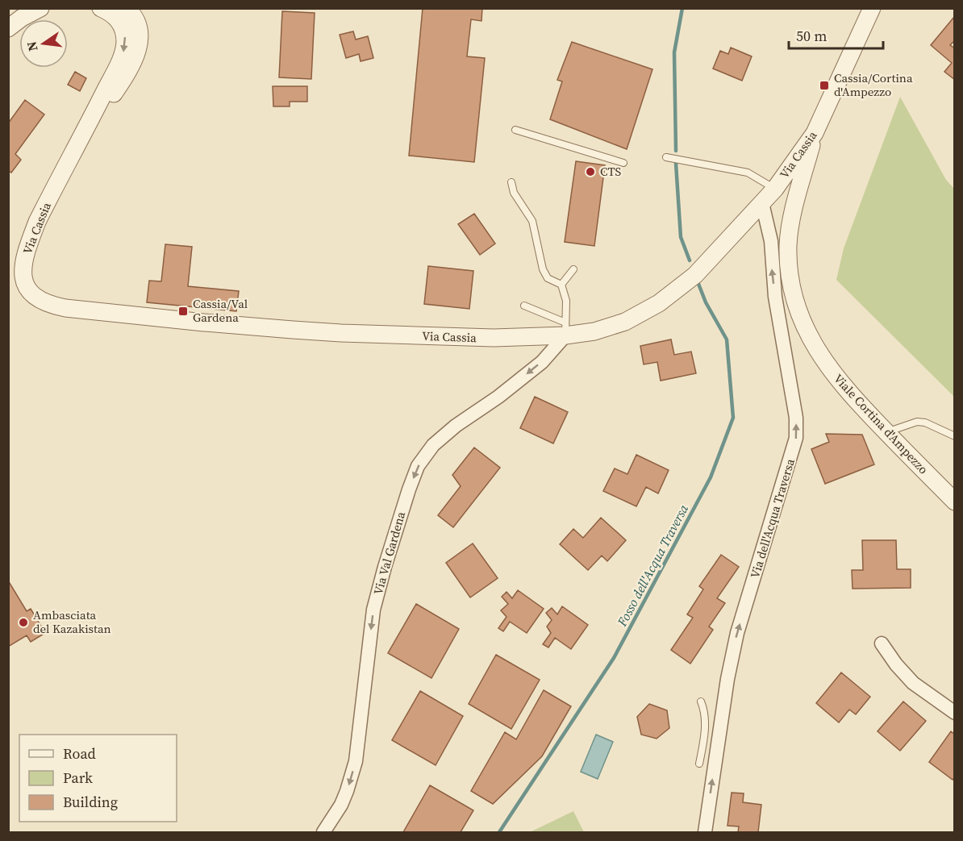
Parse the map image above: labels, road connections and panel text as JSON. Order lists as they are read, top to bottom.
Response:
{
  "streets": {
    "street": [
      "Via Cassia",
      "Viale Cortina d'Ampezzo",
      "Via dell'Acqua Traversa",
      "Via Val Gardena"
    ]
  },
  "crossings": [
    ["Via Cassia", "Viale Cortina d'Ampezzo"],
    ["Via Cassia", "Via dell'Acqua Traversa"],
    ["Via Cassia", "Via Val Gardena"]
  ],
  "one_way": ["Via dell'Acqua Traversa", "Via Val Gardena"],
  "water": ["Fosso dell'Acqua Traversa"],
  "places": {
    "transit": ["Cassia/Cortina d'Ampezzo", "Cassia/Val Gardena"],
    "other": ["CTS", "Ambasciata del Kazakistan"]
  },
  "legend": ["Road", "Park", "Building"],
  "scale_bar": "50 m",
  "north": "left"
}
